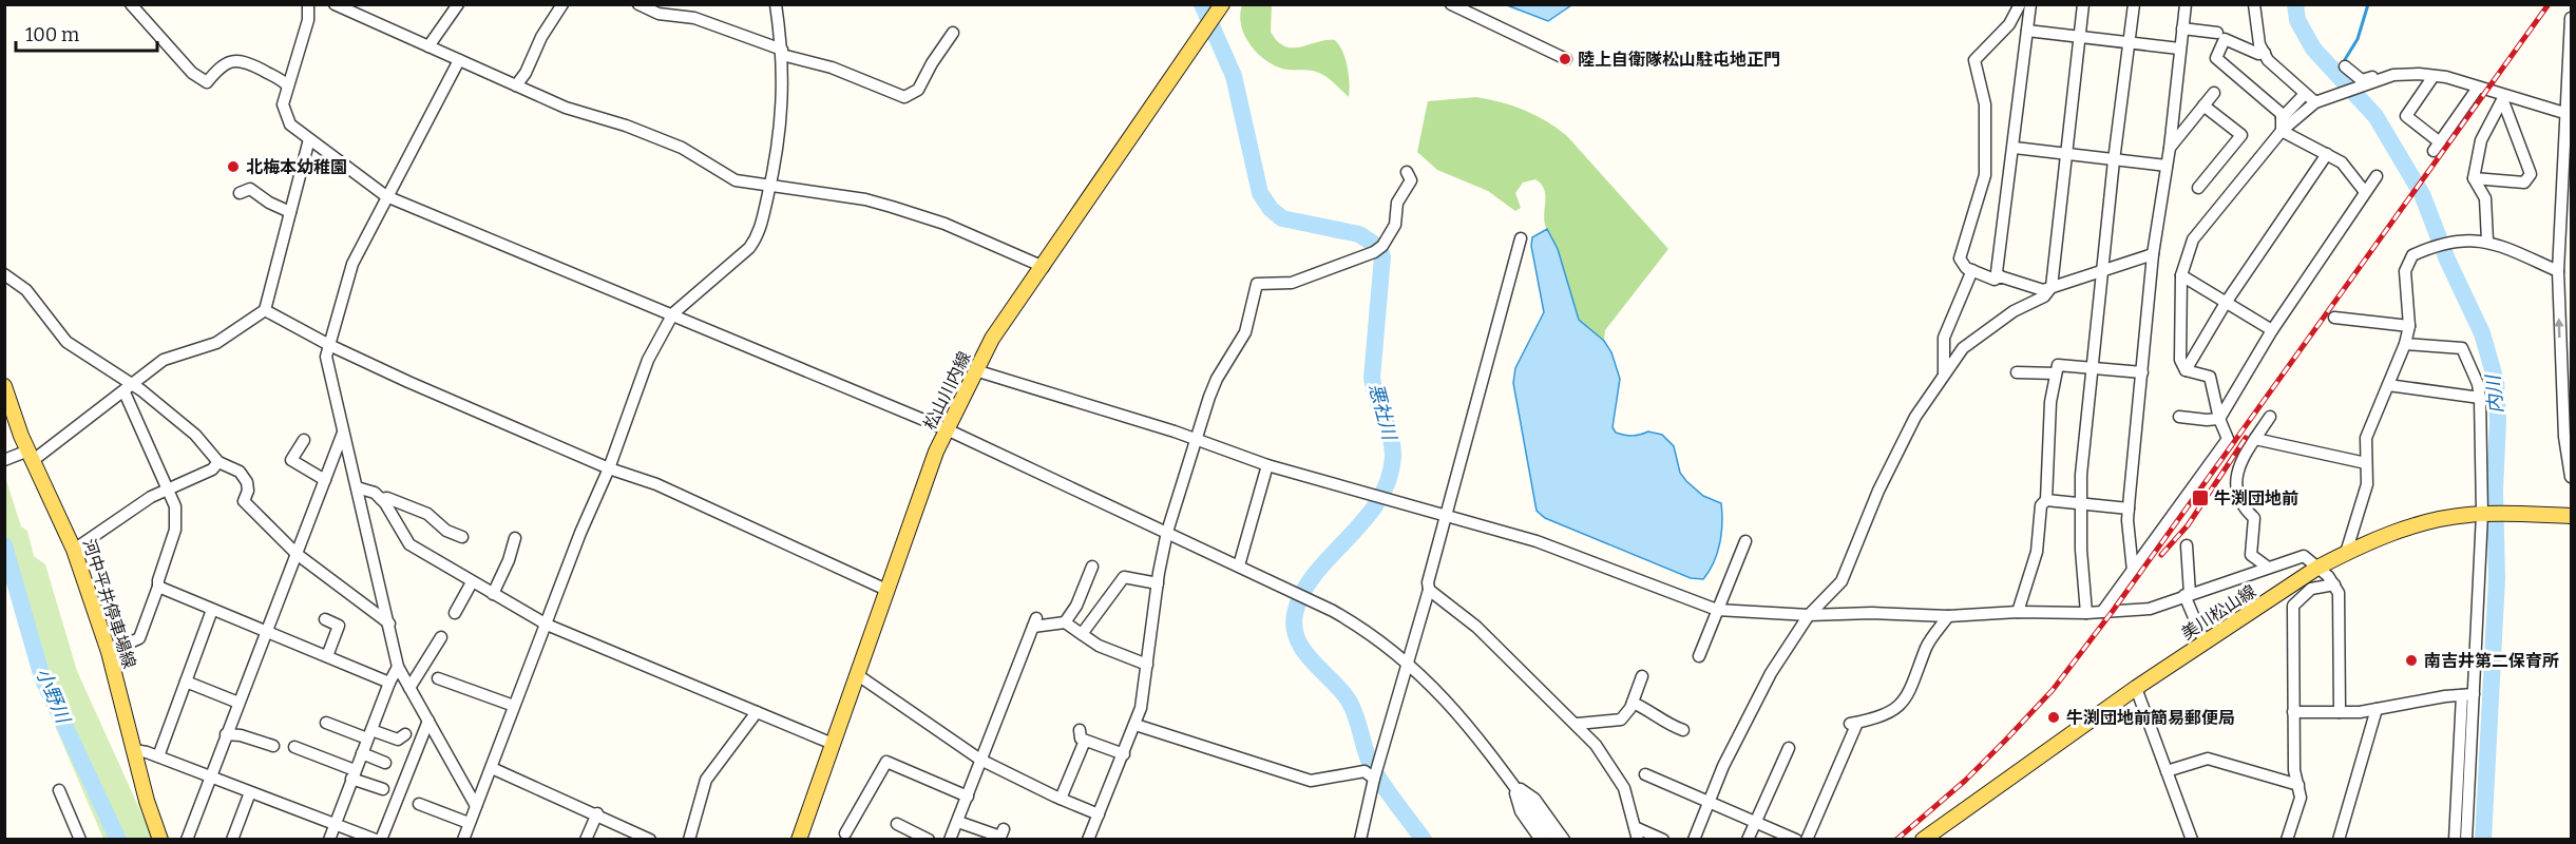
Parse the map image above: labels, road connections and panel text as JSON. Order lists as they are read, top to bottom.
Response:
{
  "streets": {
    "main road": ["松山川内線", "河中平井停車場線", "美川松山線"]
  },
  "water": ["内川", "悪社川", "小野川"],
  "places": {
    "other": [
      "陸上自衛隊松山駐屯地正門",
      "北梅本幼稚園",
      "南吉井第二保育所",
      "牛渕団地前簡易郵便局"
    ],
    "transit": ["牛渕団地前"]
  },
  "scale_bar": "100 m"
}
